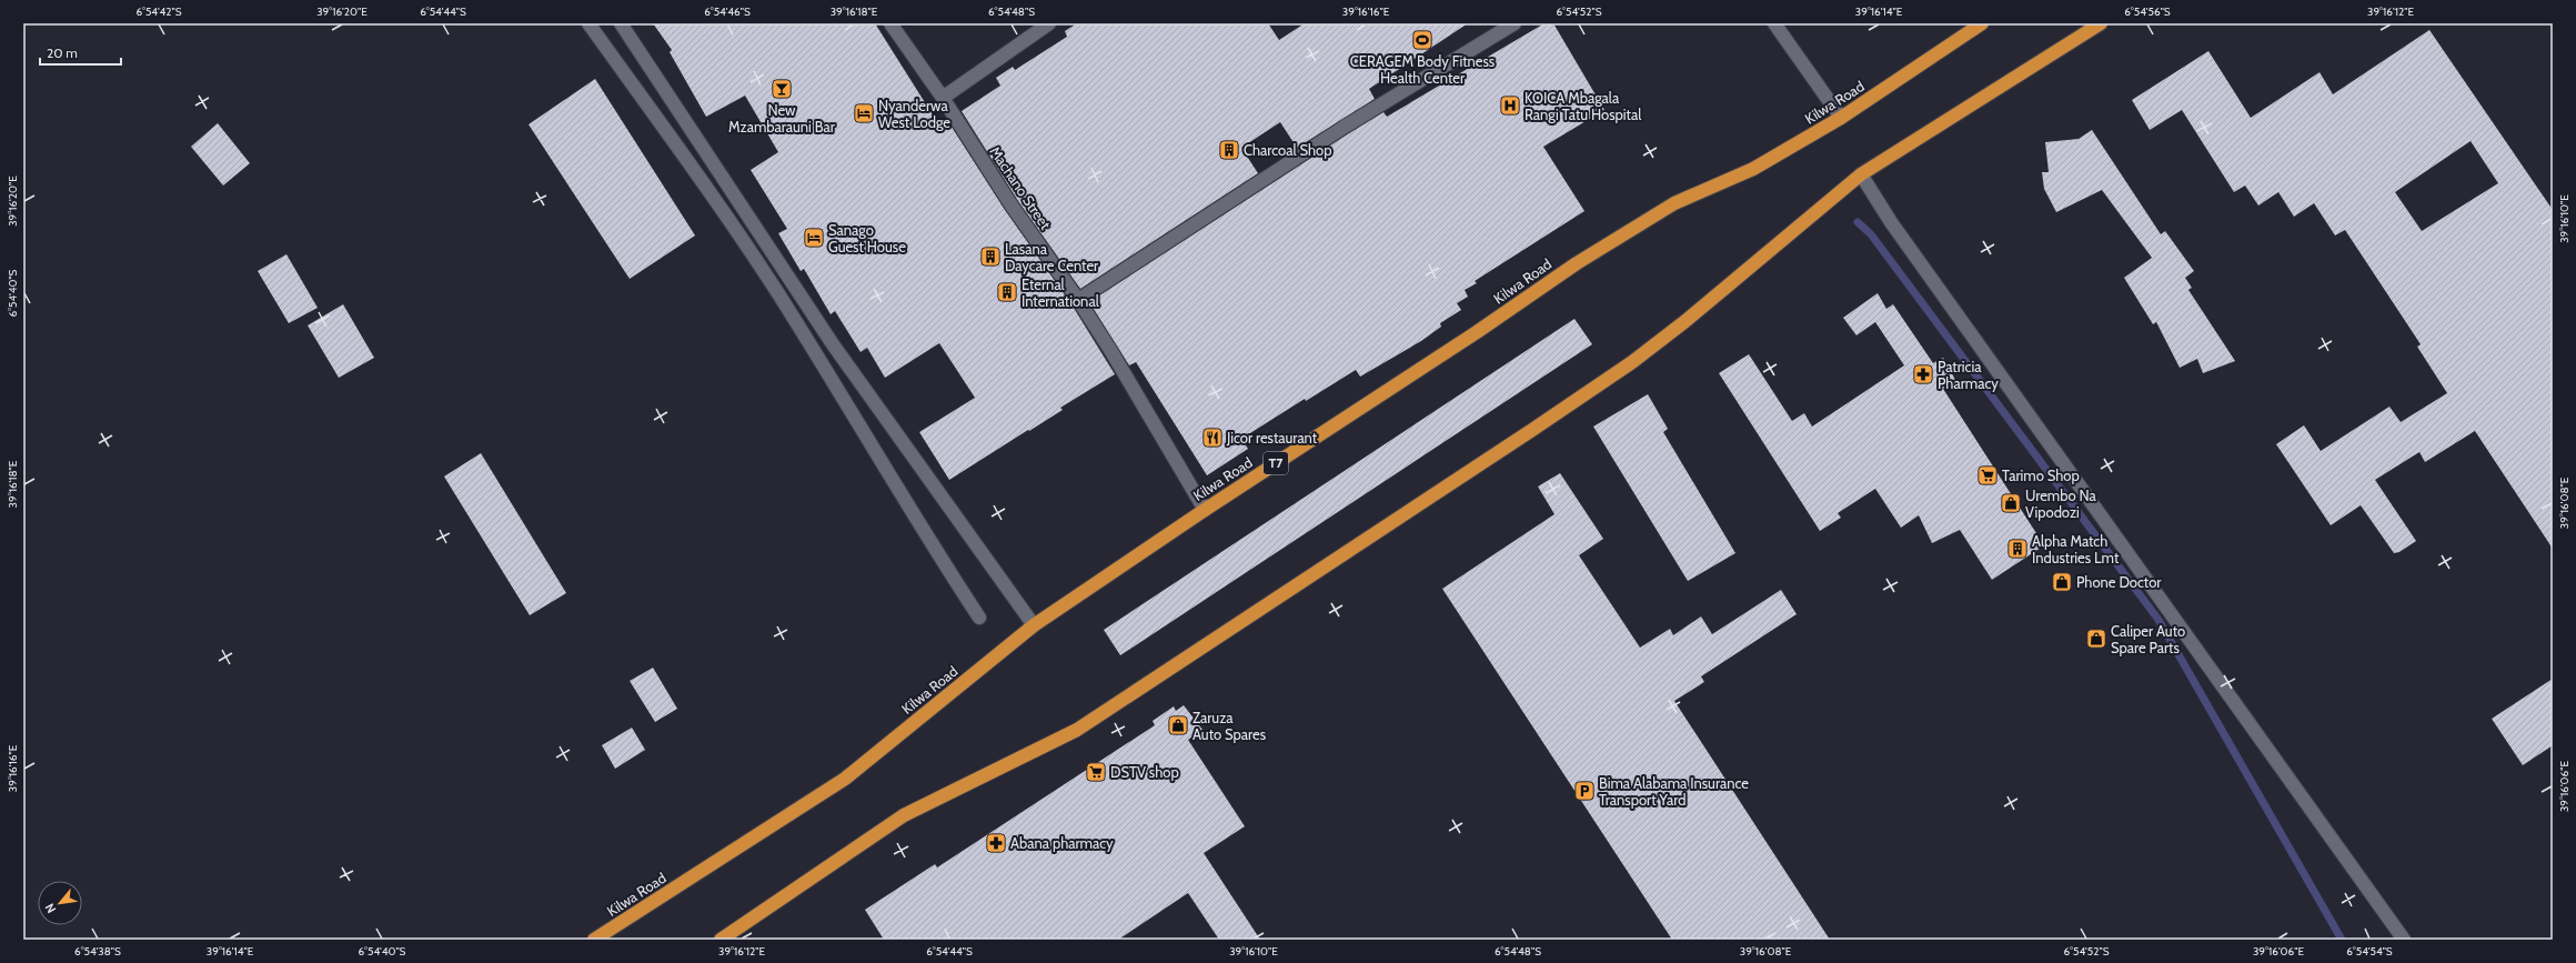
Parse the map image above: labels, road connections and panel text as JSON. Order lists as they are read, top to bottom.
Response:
{
  "streets": {
    "highway": ["Kilwa Road", "T7"],
    "street": ["Machano Street"]
  },
  "crossings": [
    ["Kilwa Road", "Machano Street"]
  ],
  "places": {
    "sports": ["CERAGEM Body Fitness Health Center"],
    "bar": ["New Mzambarauni Bar"],
    "hospital": ["KOICA Mbagala Rangi Tatu Hospital"],
    "hotel": ["Nyanderwa West Lodge", "Sanago Guest House"],
    "building": [
      "Charcoal Shop",
      "Lasana Daycare Center",
      "Eternal International",
      "Alpha Match Industries Lmt"
    ],
    "pharmacy": ["Patricia Pharmacy", "Abana pharmacy"],
    "restaurant": ["Jicor restaurant"],
    "supermarket": ["Tarimo Shop", "DSTV shop"],
    "shop": [
      "Urembo Na Vipodozi",
      "Phone Doctor",
      "Caliper Auto Spare Parts",
      "Zaruza Auto Spares"
    ],
    "parking": ["Bima Alabama Insurance Transport Yard"]
  },
  "scale_bar": "20 m",
  "north": "bottom left",
  "coordinates": [
    "6°54'42\"S",
    "39°16'20\"E",
    "6°54'44\"S",
    "6°54'46\"S",
    "39°16'18\"E",
    "6°54'48\"S",
    "39°16'16\"E",
    "6°54'52\"S",
    "39°16'14\"E",
    "6°54'56\"S",
    "39°16'12\"E",
    "39°16'10\"E",
    "6°54'40\"S",
    "39°16'08\"E",
    "39°16'06\"E",
    "6°54'38\"S",
    "6°54'54\"S"
  ]
}
